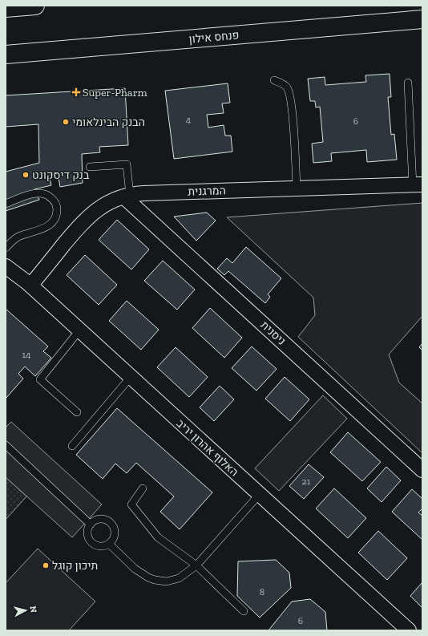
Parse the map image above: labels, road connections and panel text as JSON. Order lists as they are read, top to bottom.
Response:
{
  "streets": {
    "street": [
      "פנחס אילון",
      "המרגנית",
      "ניסנית",
      "האלוף אהרון יריב"
    ]
  },
  "crossings": [
    ["המרגנית", "ניסנית"],
    ["המרגנית", "האלוף אהרון יריב"]
  ],
  "places": {
    "health": ["Super-Pharm"],
    "other": ["הבנק הבינלאומי", "בנק דיסקונט", "תיכון קוגל"]
  },
  "house_numbers": [
    "4",
    "6",
    "14",
    "21",
    "8",
    "6"
  ],
  "north": "right"
}
